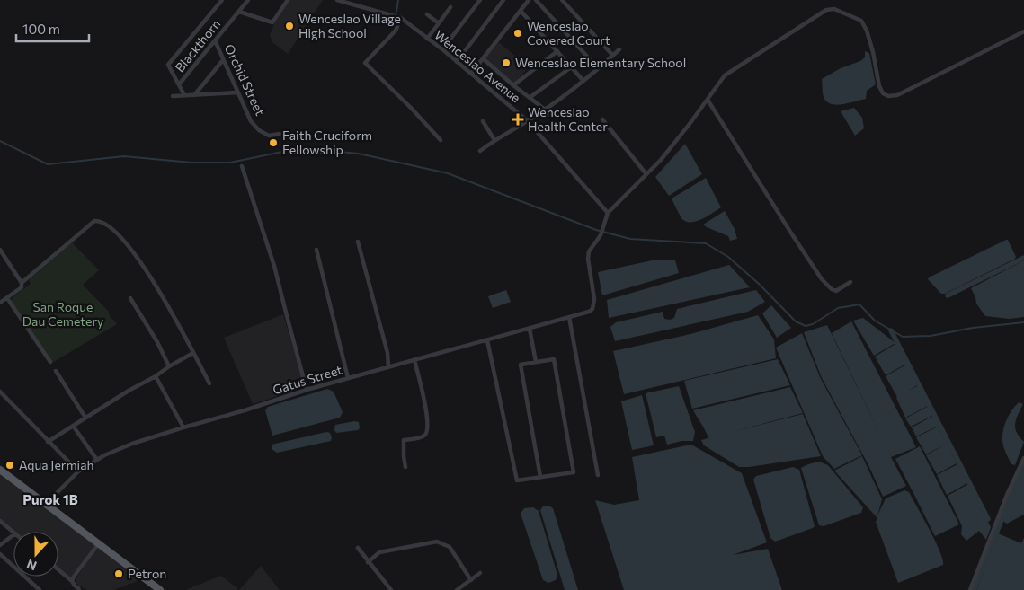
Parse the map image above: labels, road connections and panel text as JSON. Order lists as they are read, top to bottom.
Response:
{
  "streets": {
    "street": [
      "Blackthorn",
      "Wenceslao Avenue",
      "Orchid Street",
      "Gatus Street"
    ]
  },
  "crossings": [
    ["Blackthorn", "Orchid Street"],
    ["Wenceslao Avenue", "Gatus Street"]
  ],
  "districts": ["Purok 1B"],
  "parks": ["San Roque Dau Cemetery"],
  "places": {
    "other": [
      "Wenceslao Village High School",
      "Wenceslao Covered Court",
      "Wenceslao Elementary School",
      "Faith Cruciform Fellowship",
      "Aqua Jermiah",
      "Petron"
    ],
    "health": ["Wenceslao Health Center"]
  },
  "scale_bar": "100 m",
  "north": "bottom"
}
